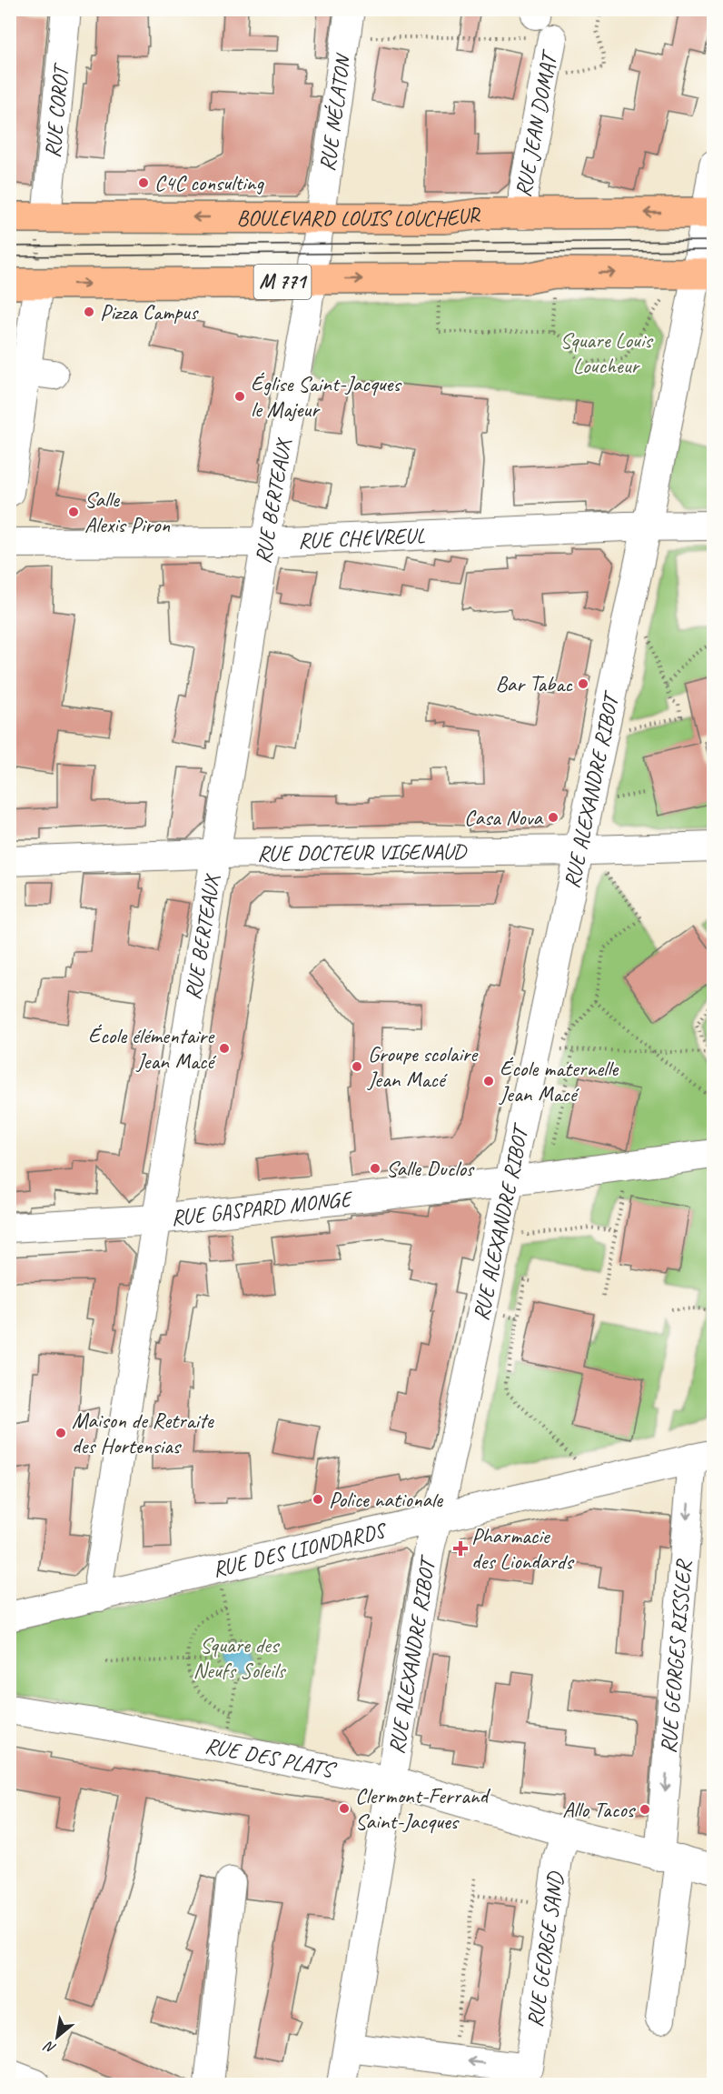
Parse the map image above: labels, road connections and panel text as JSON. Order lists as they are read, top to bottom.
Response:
{
  "streets": {
    "main road": ["BOULEVARD LOUIS LOUCHEUR", "M 771"],
    "street": [
      "RUE COROT",
      "RUE NÉLATON",
      "RUE JEAN DOMAT",
      "RUE BERTEAUX",
      "RUE CHEVREUL",
      "RUE ALEXANDRE RIBOT",
      "RUE DOCTEUR VIGENAUD",
      "RUE GASPARD MONGE",
      "RUE DES LIONDARDS",
      "RUE GEORGES RISSLER",
      "RUE DES PLATS",
      "RUE GEORGE SAND"
    ]
  },
  "crossings": [
    ["RUE COROT", "BOULEVARD LOUIS LOUCHEUR"],
    ["RUE NÉLATON", "BOULEVARD LOUIS LOUCHEUR"],
    ["RUE NÉLATON", "M 771"],
    ["RUE NÉLATON", "RUE BERTEAUX"],
    ["RUE JEAN DOMAT", "BOULEVARD LOUIS LOUCHEUR"],
    ["BOULEVARD LOUIS LOUCHEUR", "RUE ALEXANDRE RIBOT"],
    ["M 771", "RUE BERTEAUX"],
    ["M 771", "RUE ALEXANDRE RIBOT"],
    ["RUE BERTEAUX", "RUE CHEVREUL"],
    ["RUE BERTEAUX", "RUE DOCTEUR VIGENAUD"],
    ["RUE BERTEAUX", "RUE GASPARD MONGE"],
    ["RUE BERTEAUX", "RUE DES LIONDARDS"],
    ["RUE CHEVREUL", "RUE ALEXANDRE RIBOT"],
    ["RUE ALEXANDRE RIBOT", "RUE DOCTEUR VIGENAUD"],
    ["RUE ALEXANDRE RIBOT", "RUE GASPARD MONGE"],
    ["RUE ALEXANDRE RIBOT", "RUE DES LIONDARDS"],
    ["RUE ALEXANDRE RIBOT", "RUE DES PLATS"],
    ["RUE DES LIONDARDS", "RUE GEORGES RISSLER"],
    ["RUE GEORGES RISSLER", "RUE DES PLATS"],
    ["RUE DES PLATS", "RUE GEORGE SAND"]
  ],
  "one_way": ["RUE GEORGES RISSLER"],
  "parks": ["Square Louis Loucheur", "Square des Neufs Soleils"],
  "places": {
    "other": [
      "C4C consulting",
      "Pizza Campus",
      "Église Saint-Jacques le Majeur",
      "Salle Alexis Piron",
      "Bar Tabac",
      "Casa Nova",
      "École élémentaire Jean Macé",
      "Groupe scolaire Jean Macé",
      "École maternelle Jean Macé",
      "Salle Duclos",
      "Maison de Retraite des Hortensias",
      "Police nationale",
      "Clermont-Ferrand Saint-Jacques",
      "Allo Tacos"
    ],
    "health": ["Pharmacie des Liondards"]
  },
  "north": "bottom left"
}
